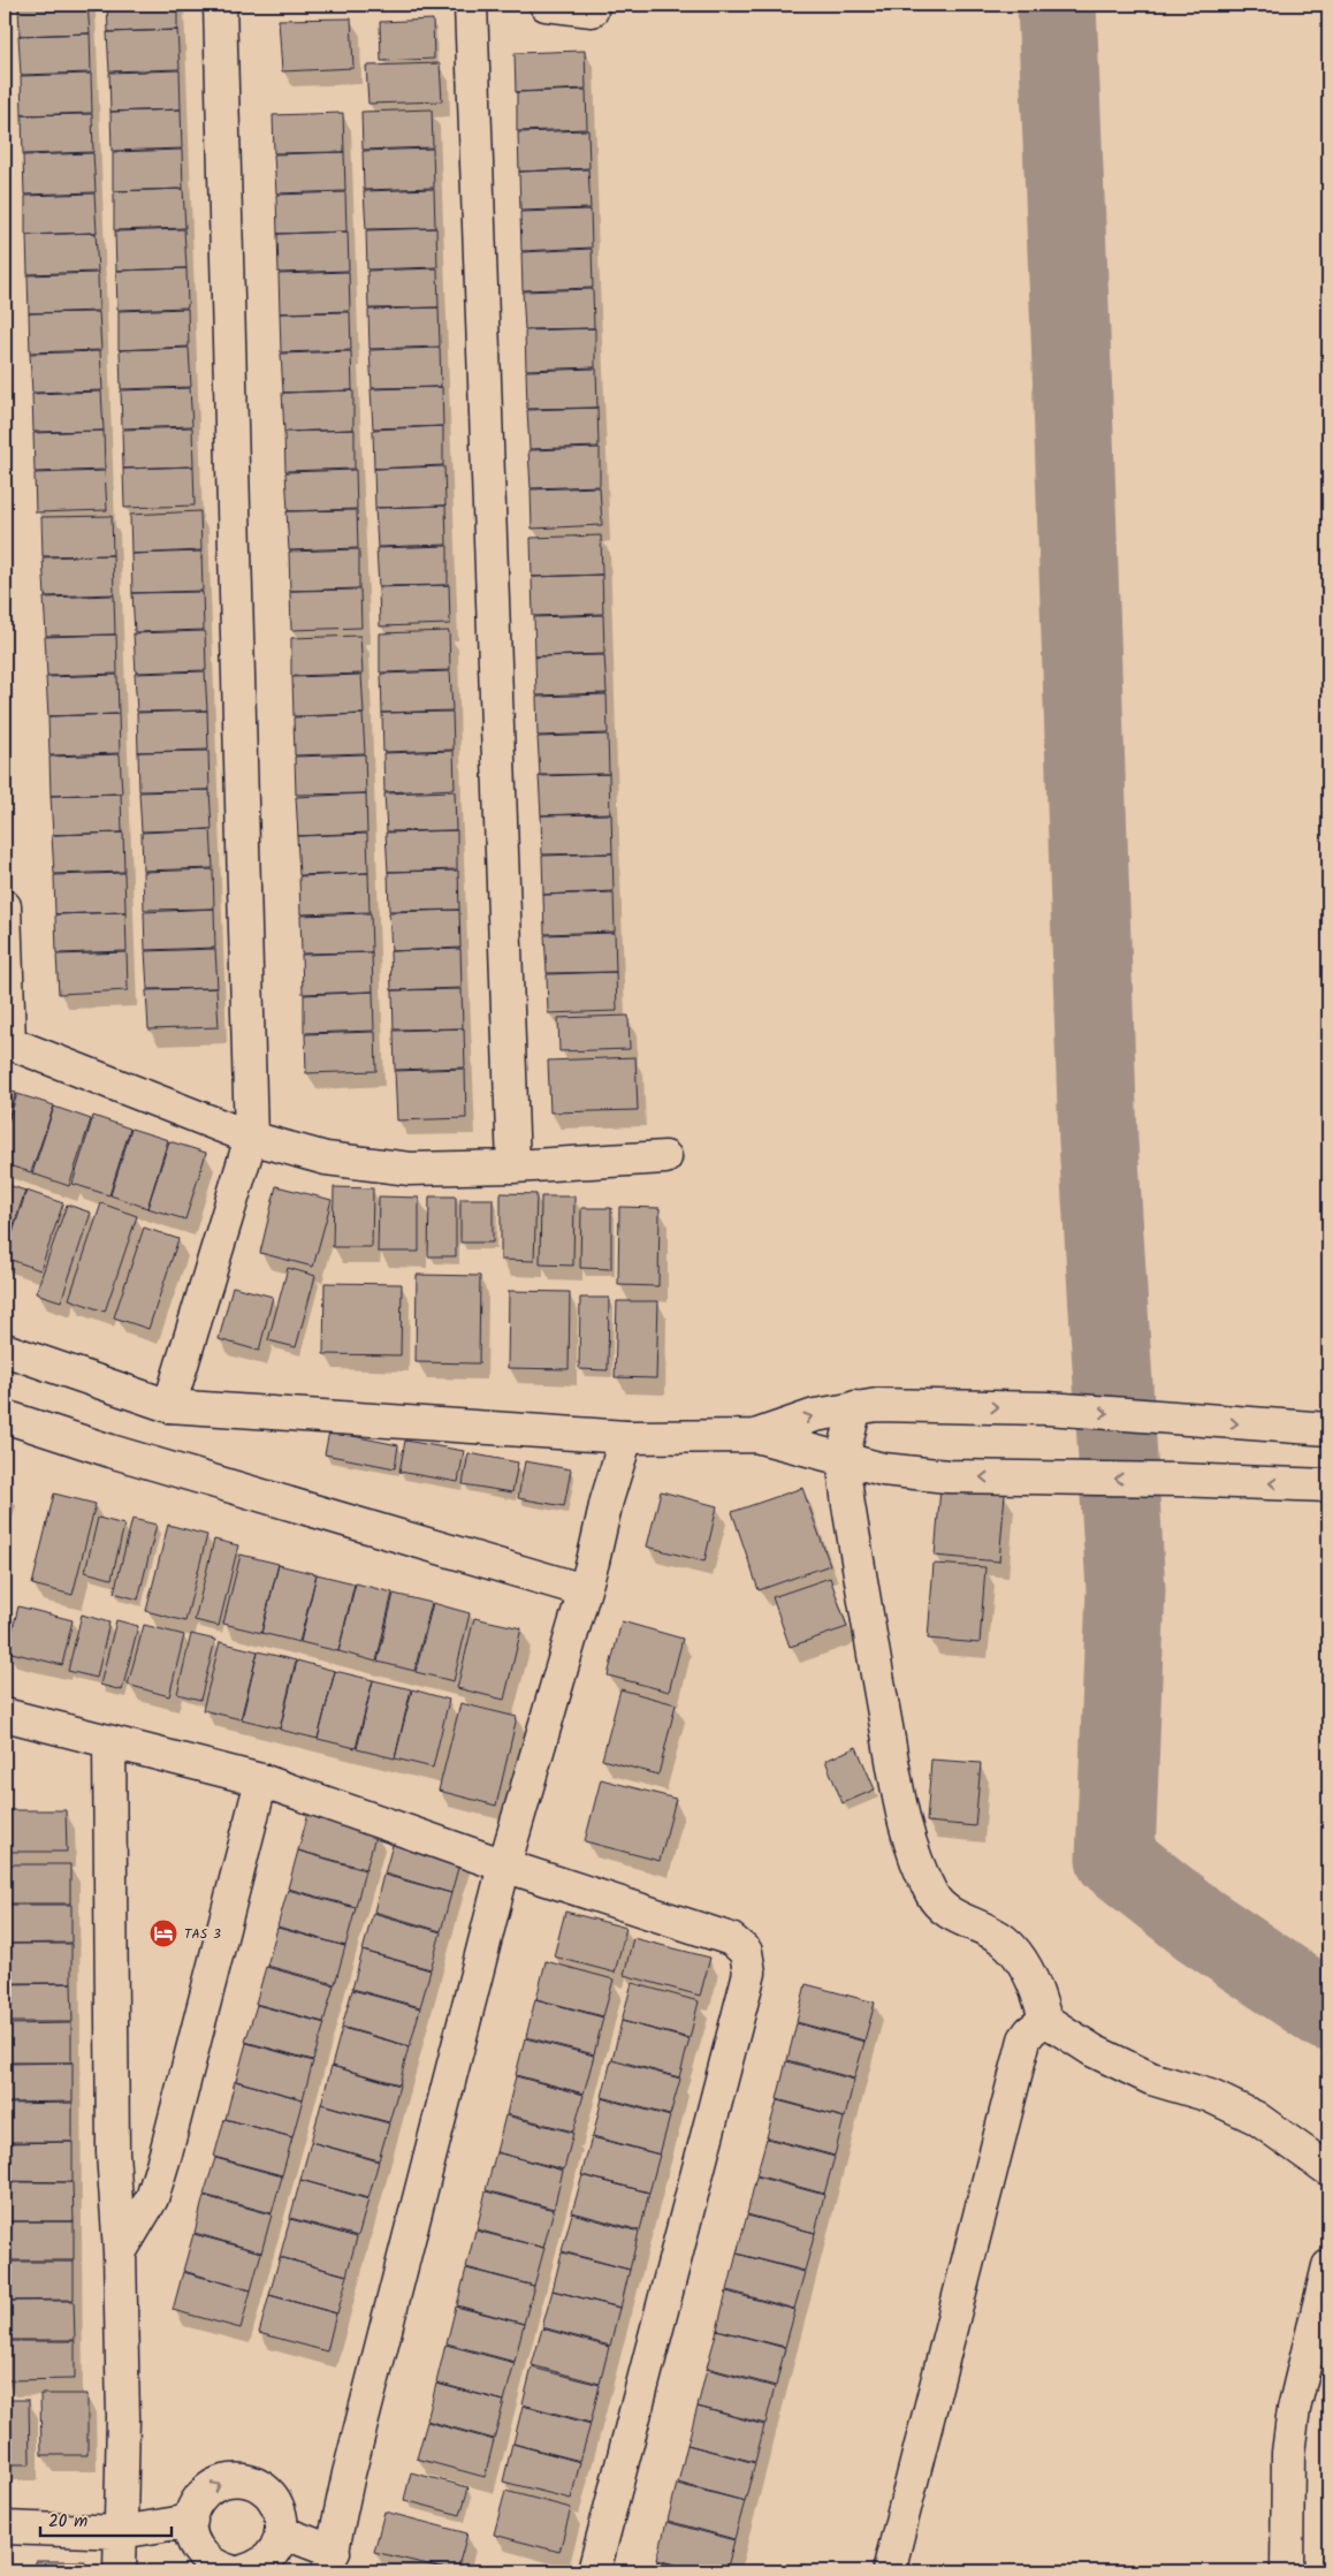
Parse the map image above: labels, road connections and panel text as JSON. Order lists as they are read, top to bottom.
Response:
{
  "places": {
    "hotel": ["TAS 3"]
  },
  "scale_bar": "20 m"
}
